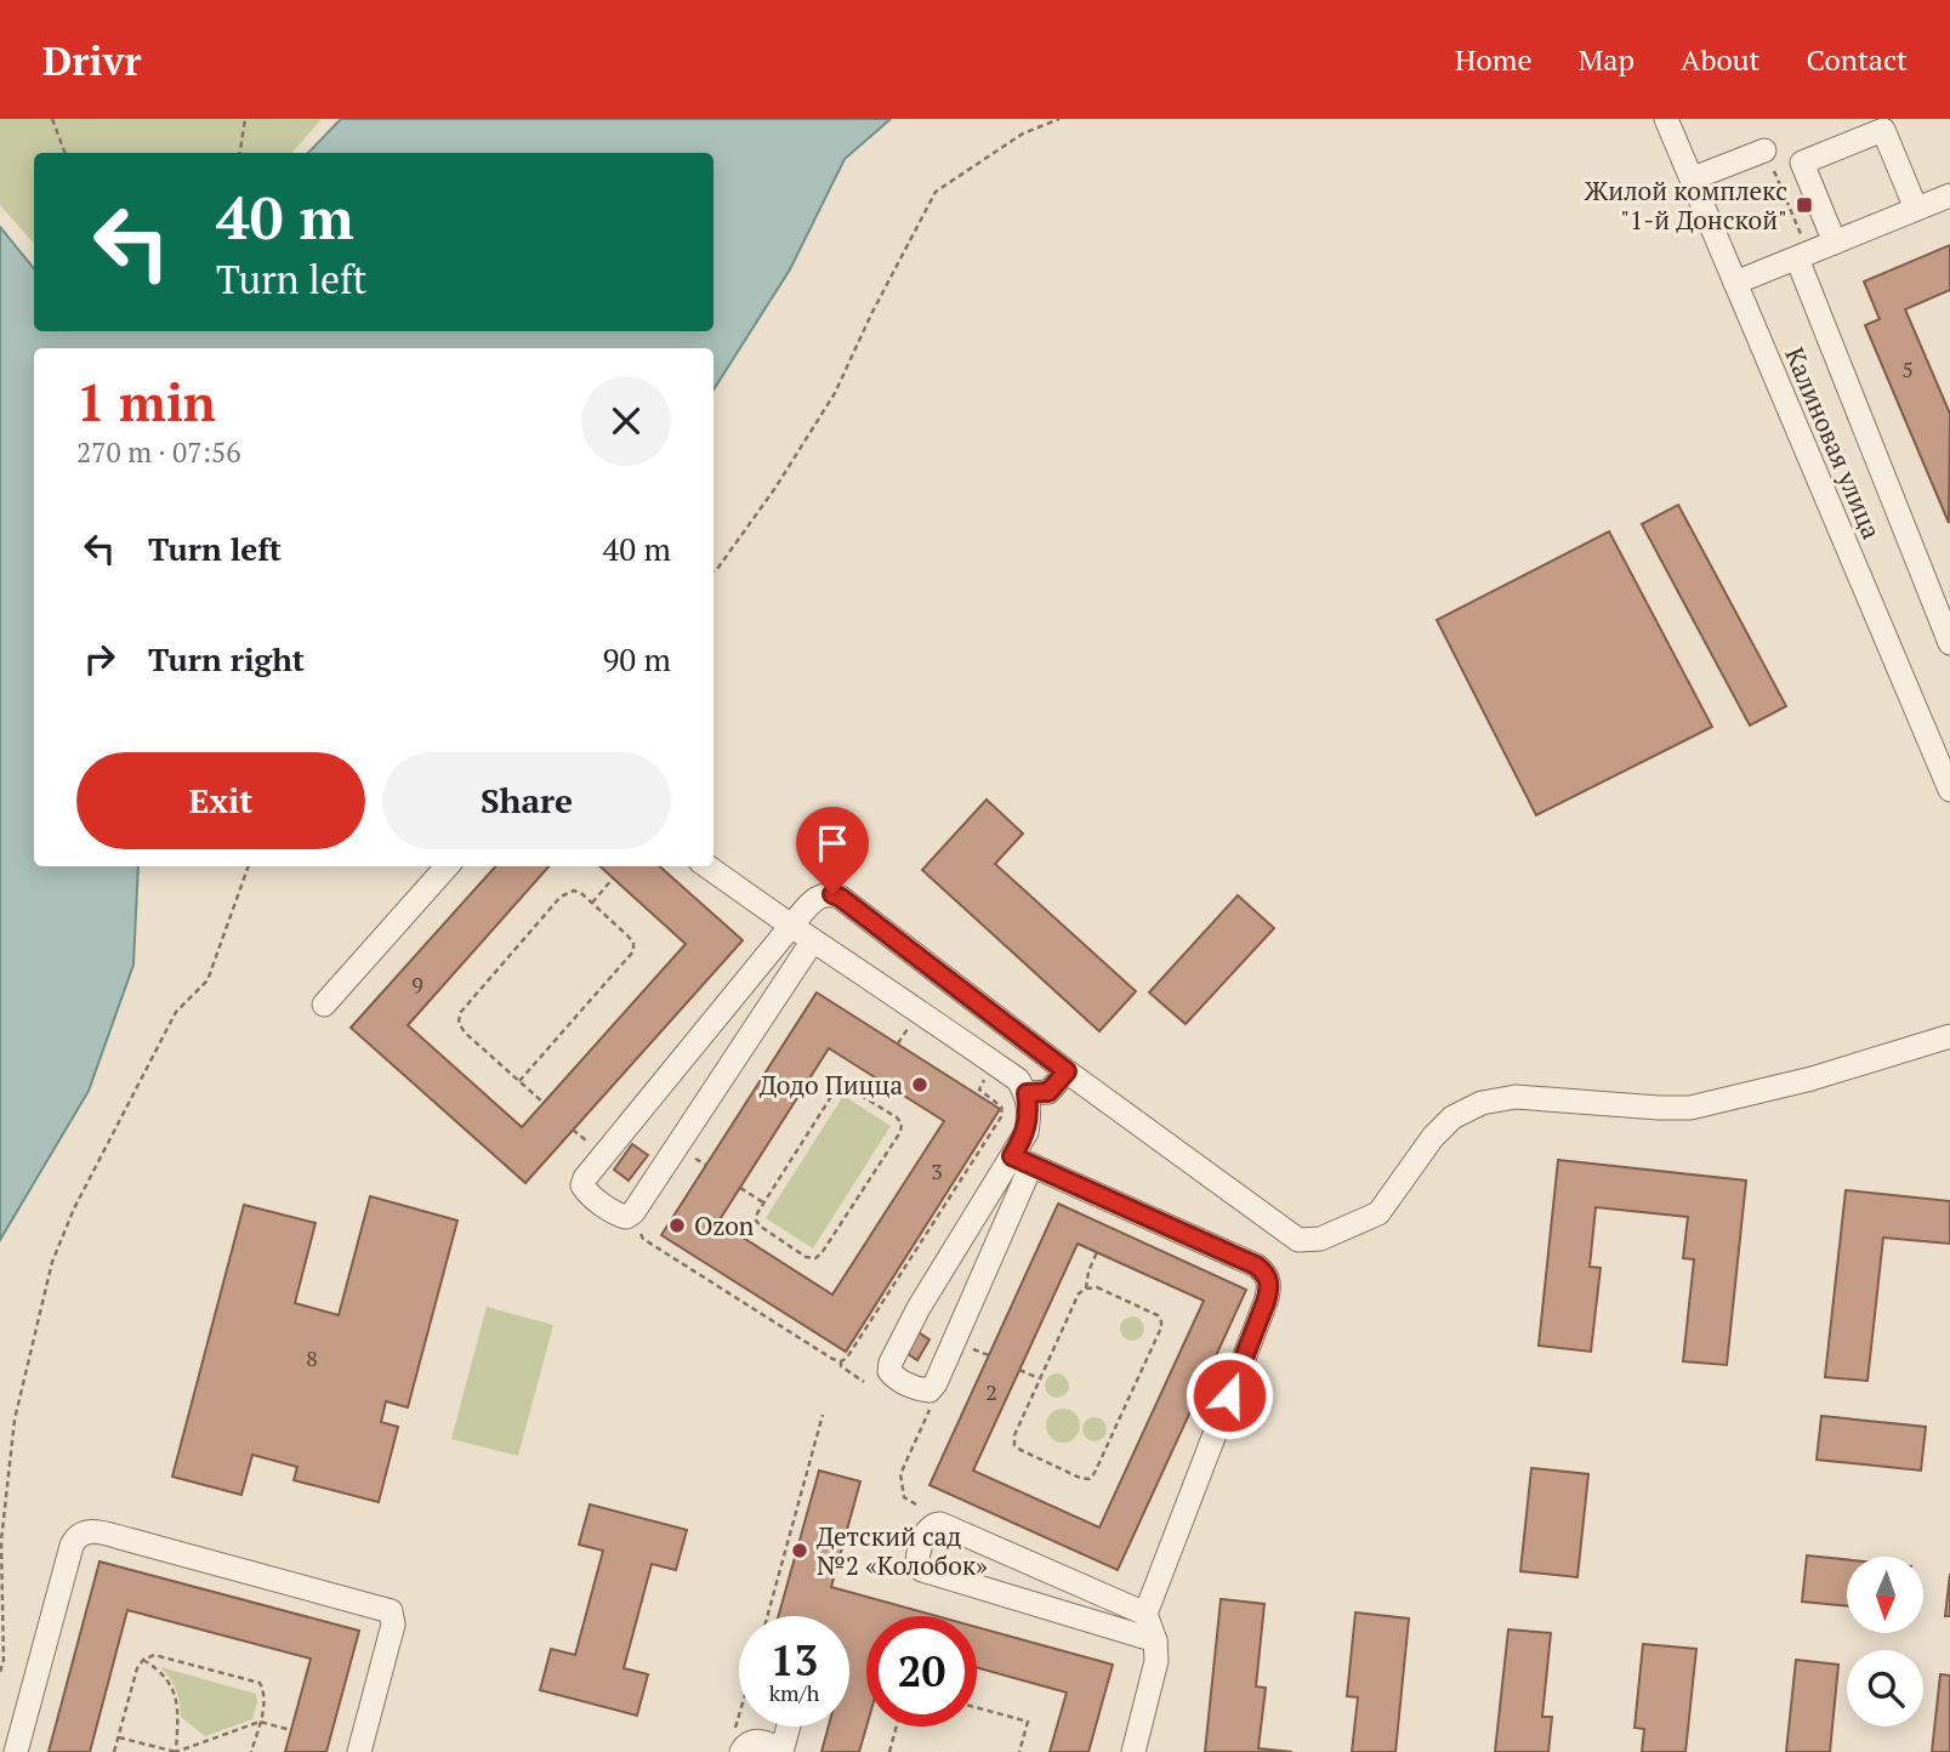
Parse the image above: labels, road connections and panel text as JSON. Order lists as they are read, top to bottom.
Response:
{
  "streets": {
    "street": ["Калиновая улица"]
  },
  "places": {
    "transit": ["Жилой комплекс \"1-й Донской\""],
    "other": ["Додо Пицца", "Ozon", "Детский сад №2 «Колобок»"]
  },
  "house_numbers": [
    "5",
    "9",
    "3",
    "8",
    "2"
  ],
  "north": "bottom",
  "page": {
    "header": "Drivr",
    "nav": [
      "Home",
      "Map",
      "About",
      "Contact"
    ],
    "turn": ["40 m", "Turn left"],
    "heading": ["1 min", "270 m · 07:56"],
    "list": [
      {
        "name": "Turn left",
        "value": "40 m"
      },
      {
        "name": "Turn right",
        "value": "90 m"
      }
    ],
    "buttons": ["Exit", "Share"],
    "speed": "13 km/h",
    "limit": "20"
  }
}
